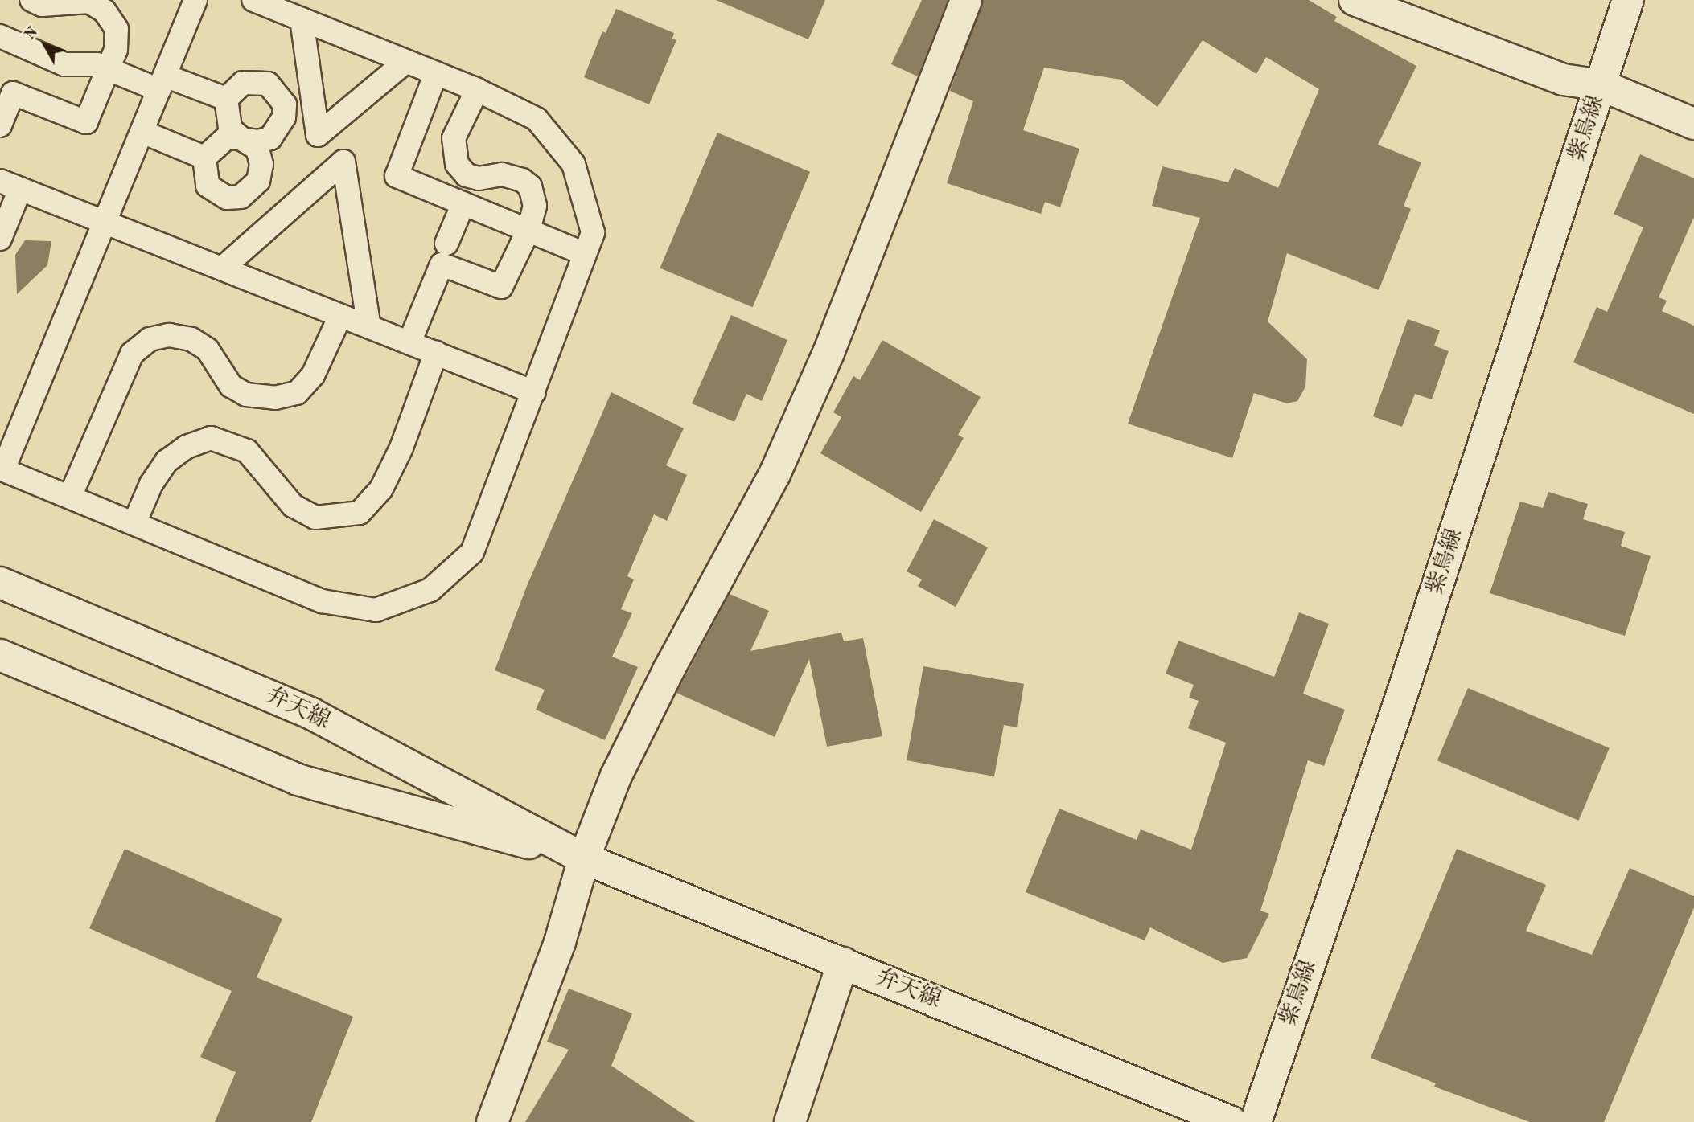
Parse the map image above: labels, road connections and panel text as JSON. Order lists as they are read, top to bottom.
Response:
{
  "streets": {
    "street": ["紫鳥線", "弁天線"]
  },
  "north": "top left"
}
